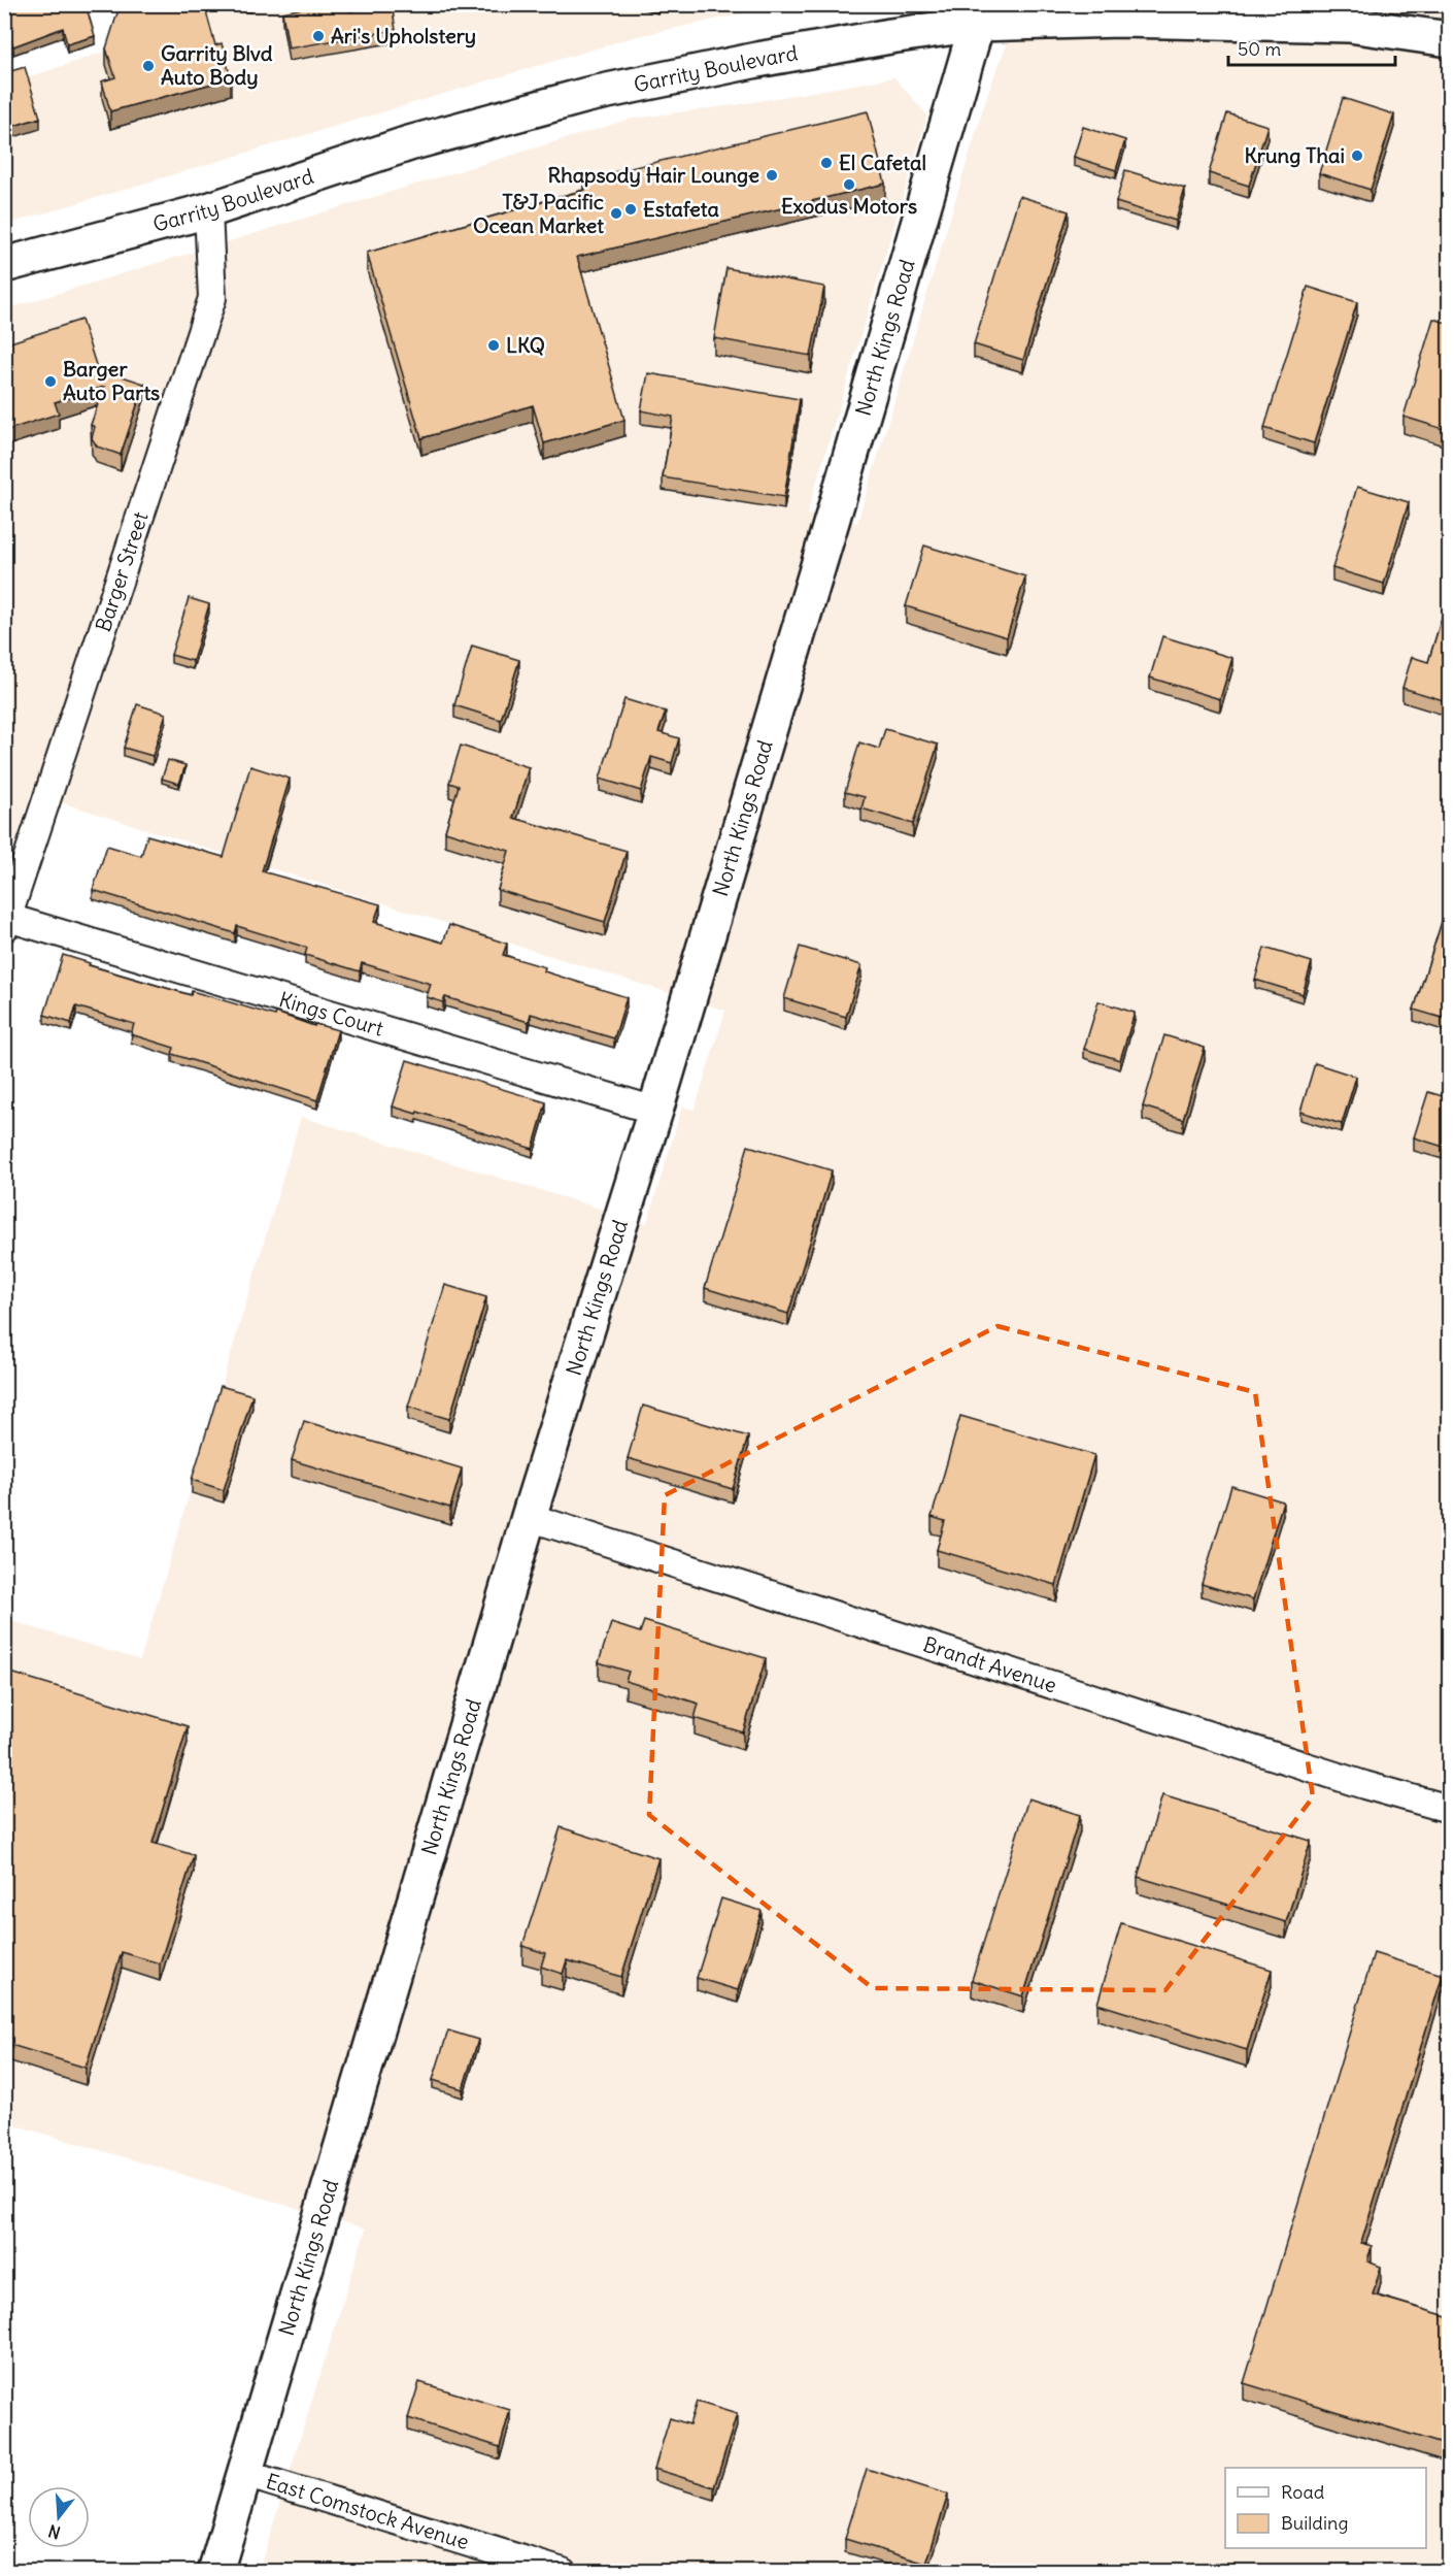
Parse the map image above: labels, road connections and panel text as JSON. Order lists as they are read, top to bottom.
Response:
{
  "streets": {
    "street": [
      "Garrity Boulevard",
      "North Kings Road",
      "Barger Street",
      "Kings Court",
      "Brandt Avenue",
      "East Comstock Avenue"
    ]
  },
  "crossings": [
    ["Garrity Boulevard", "North Kings Road"],
    ["Garrity Boulevard", "Barger Street"],
    ["North Kings Road", "Kings Court"],
    ["North Kings Road", "Brandt Avenue"],
    ["North Kings Road", "East Comstock Avenue"],
    ["Barger Street", "Kings Court"]
  ],
  "places": [
    "Ari's Upholstery",
    "Garrity Blvd Auto Body",
    "Krung Thai",
    "El Cafetal",
    "Rhapsody Hair Lounge",
    "Exodus Motors",
    "Estafeta",
    "T&J Pacific Ocean Market",
    "LKQ",
    "Barger Auto Parts"
  ],
  "legend": ["Road", "Building"],
  "scale_bar": "50 m",
  "north": "bottom"
}
